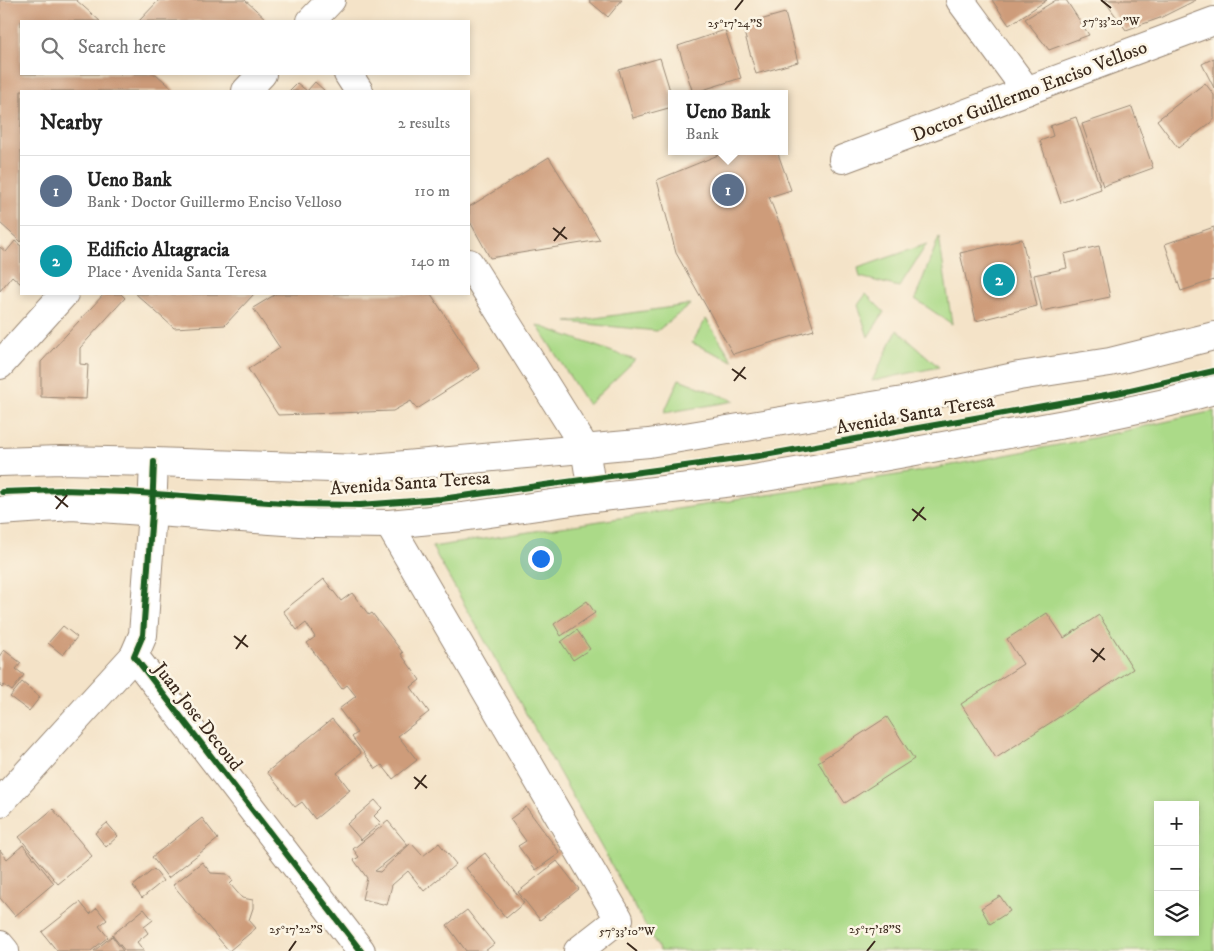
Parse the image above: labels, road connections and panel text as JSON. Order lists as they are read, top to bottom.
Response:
{
  "streets": {
    "main road": ["Doctor Guillermo Enciso Velloso", "Avenida Santa Teresa", "Juan Jose Decoud"]
  },
  "crossings": [
    ["Avenida Santa Teresa", "Juan Jose Decoud"]
  ],
  "page": {
    "search": "Search here",
    "popup": ["Ueno Bank", "Bank"],
    "heading": ["Nearby", "2 results"],
    "list": [
      {
        "mark": "1",
        "name": "Ueno Bank",
        "note": "Bank · Doctor Guillermo Enciso Velloso",
        "value": "110 m"
      },
      {
        "mark": "2",
        "name": "Edificio Altagracia",
        "note": "Place · Avenida Santa Teresa",
        "value": "140 m"
      }
    ],
    "pins": ["1", "2"],
    "map_buttons": ["+", "−"]
  },
  "coordinates": [
    "57°33'20\"W",
    "25°17'24\"S",
    "25°17'22\"S",
    "25°17'18\"S",
    "57°33'10\"W"
  ]
}
